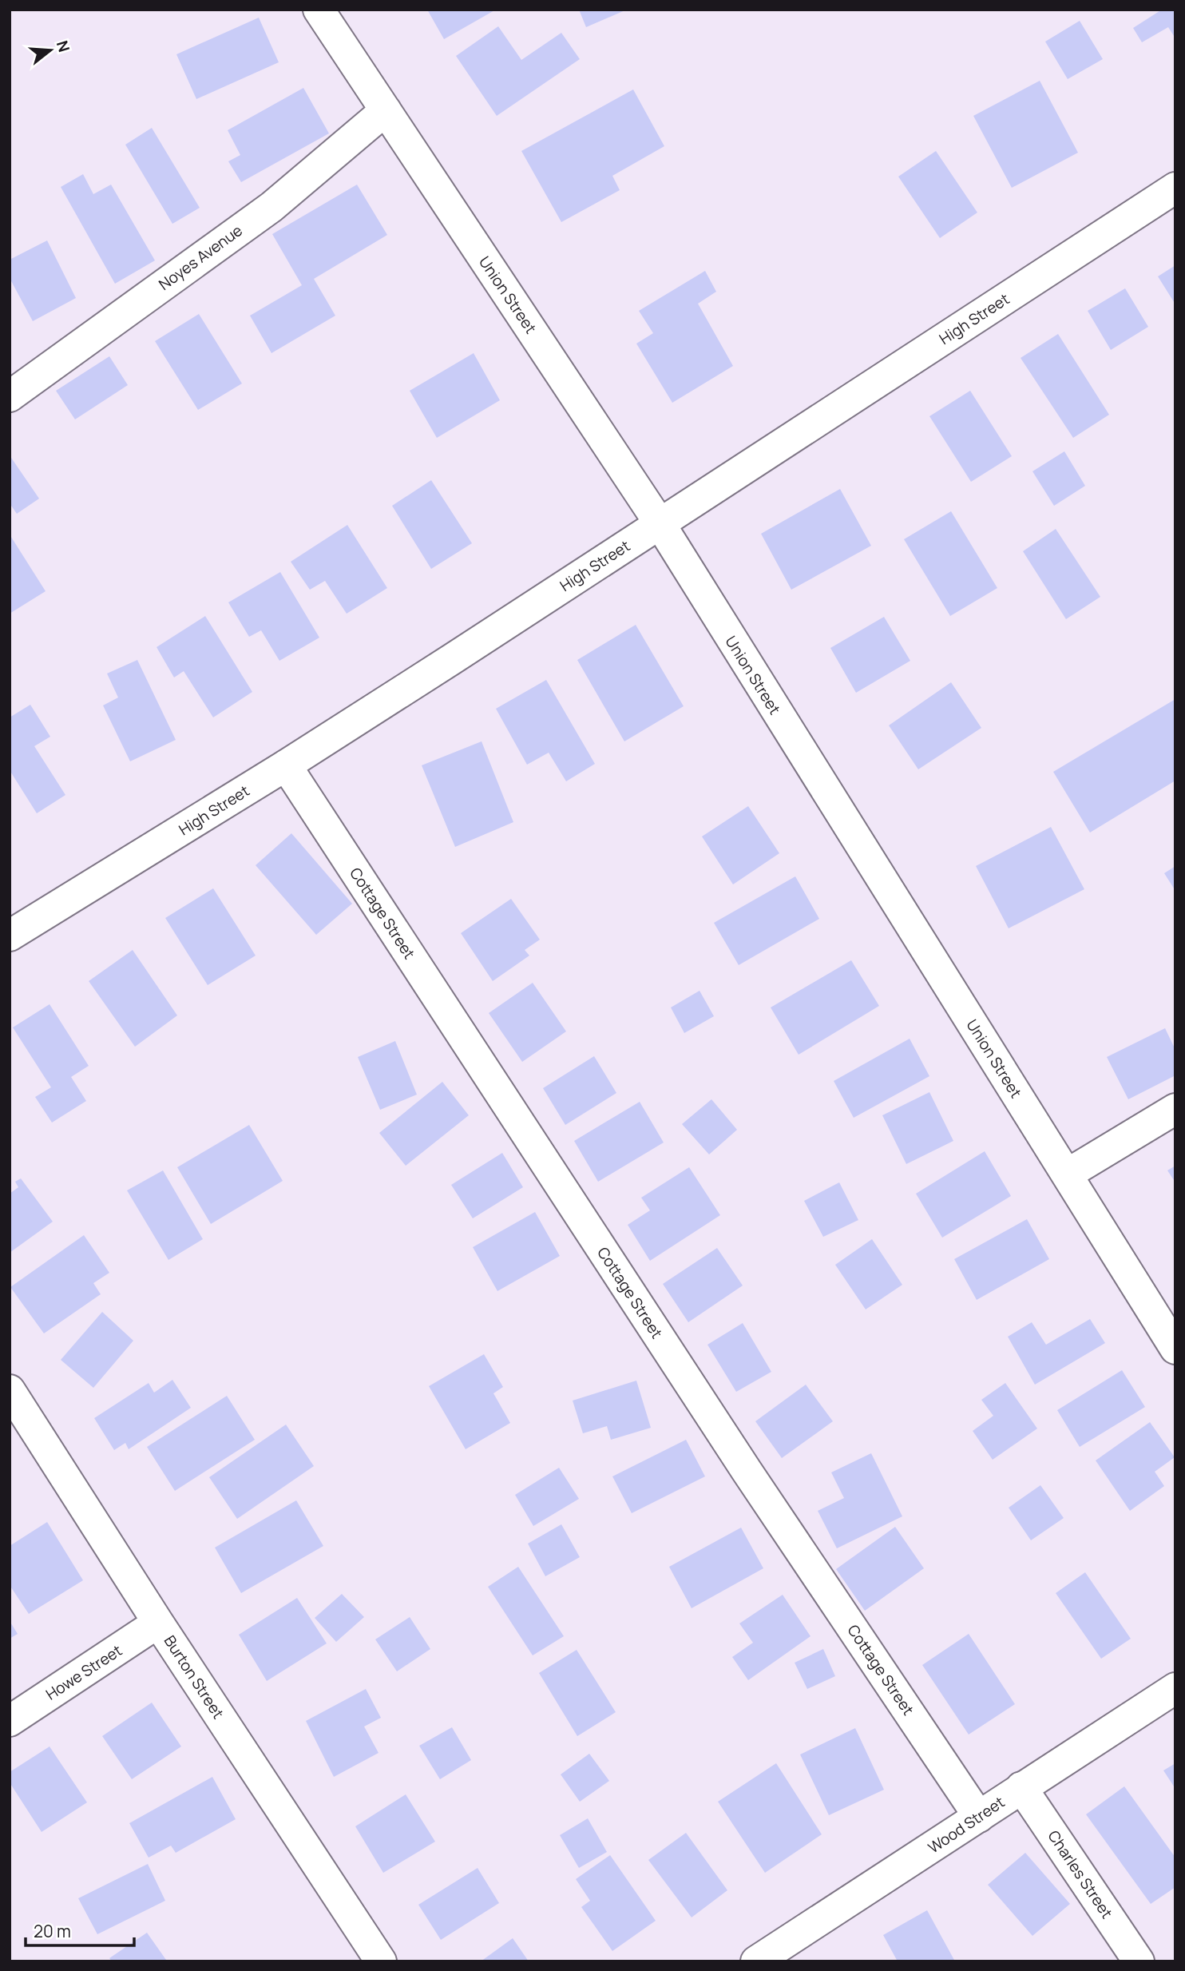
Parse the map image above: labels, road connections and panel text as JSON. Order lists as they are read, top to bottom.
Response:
{
  "streets": {
    "street": [
      "Noyes Avenue",
      "Union Street",
      "High Street",
      "Cottage Street",
      "Howe Street",
      "Burton Street",
      "Wood Street",
      "Charles Street"
    ]
  },
  "crossings": [
    ["Noyes Avenue", "Union Street"],
    ["Union Street", "High Street"],
    ["High Street", "Cottage Street"],
    ["Cottage Street", "Wood Street"],
    ["Howe Street", "Burton Street"],
    ["Wood Street", "Charles Street"]
  ],
  "scale_bar": "20 m",
  "north": "right"
}
